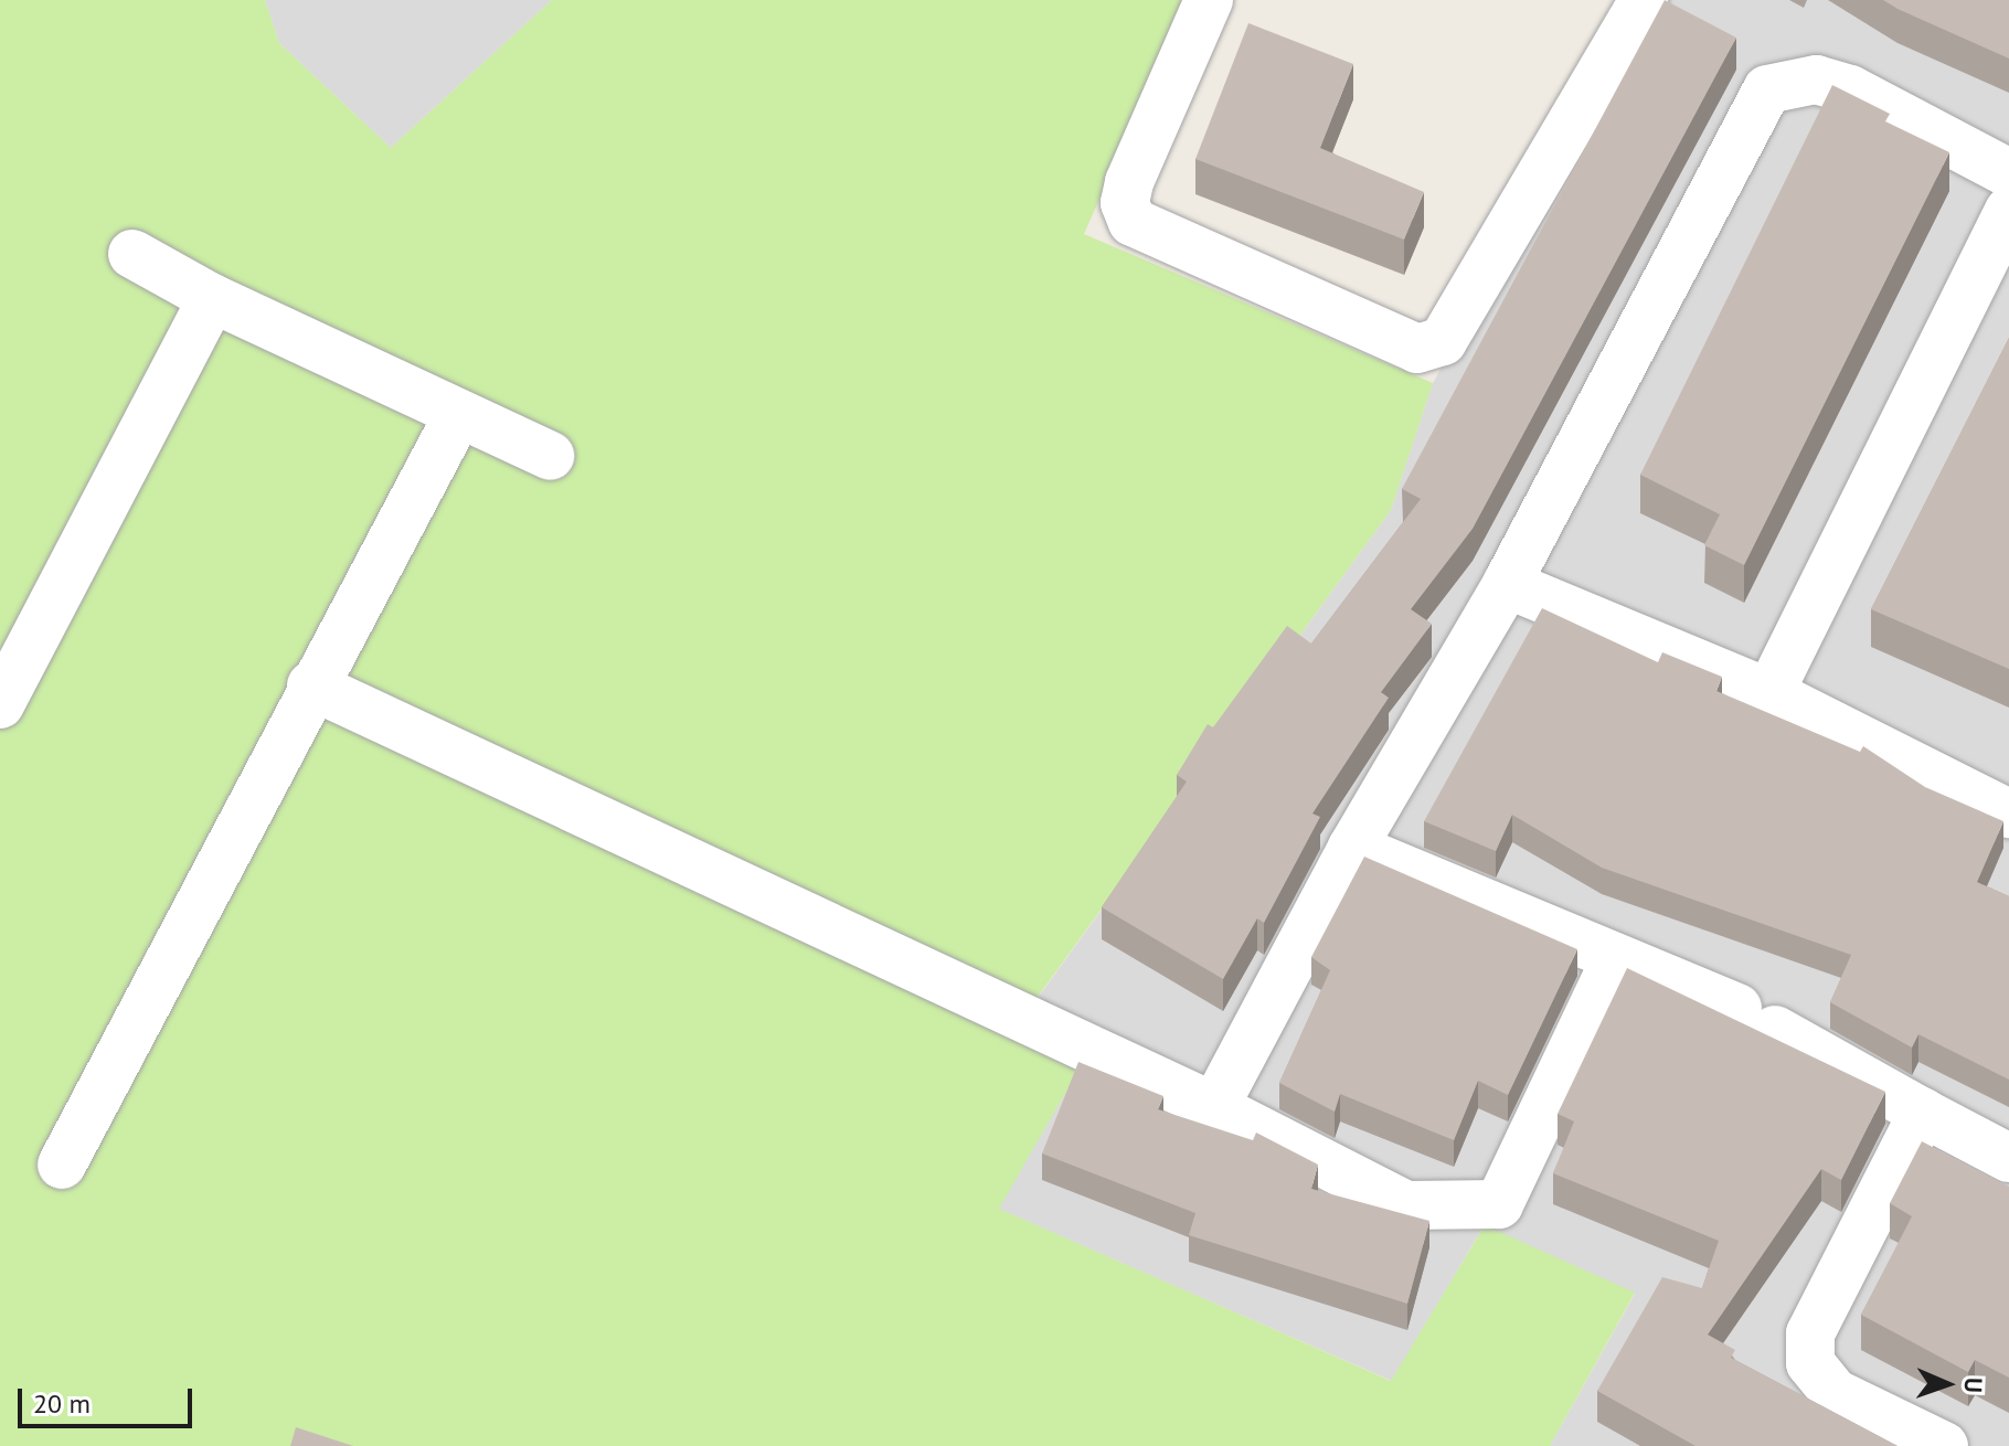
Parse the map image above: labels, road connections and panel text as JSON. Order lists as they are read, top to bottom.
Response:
{
  "scale_bar": "20 m",
  "north": "right"
}
